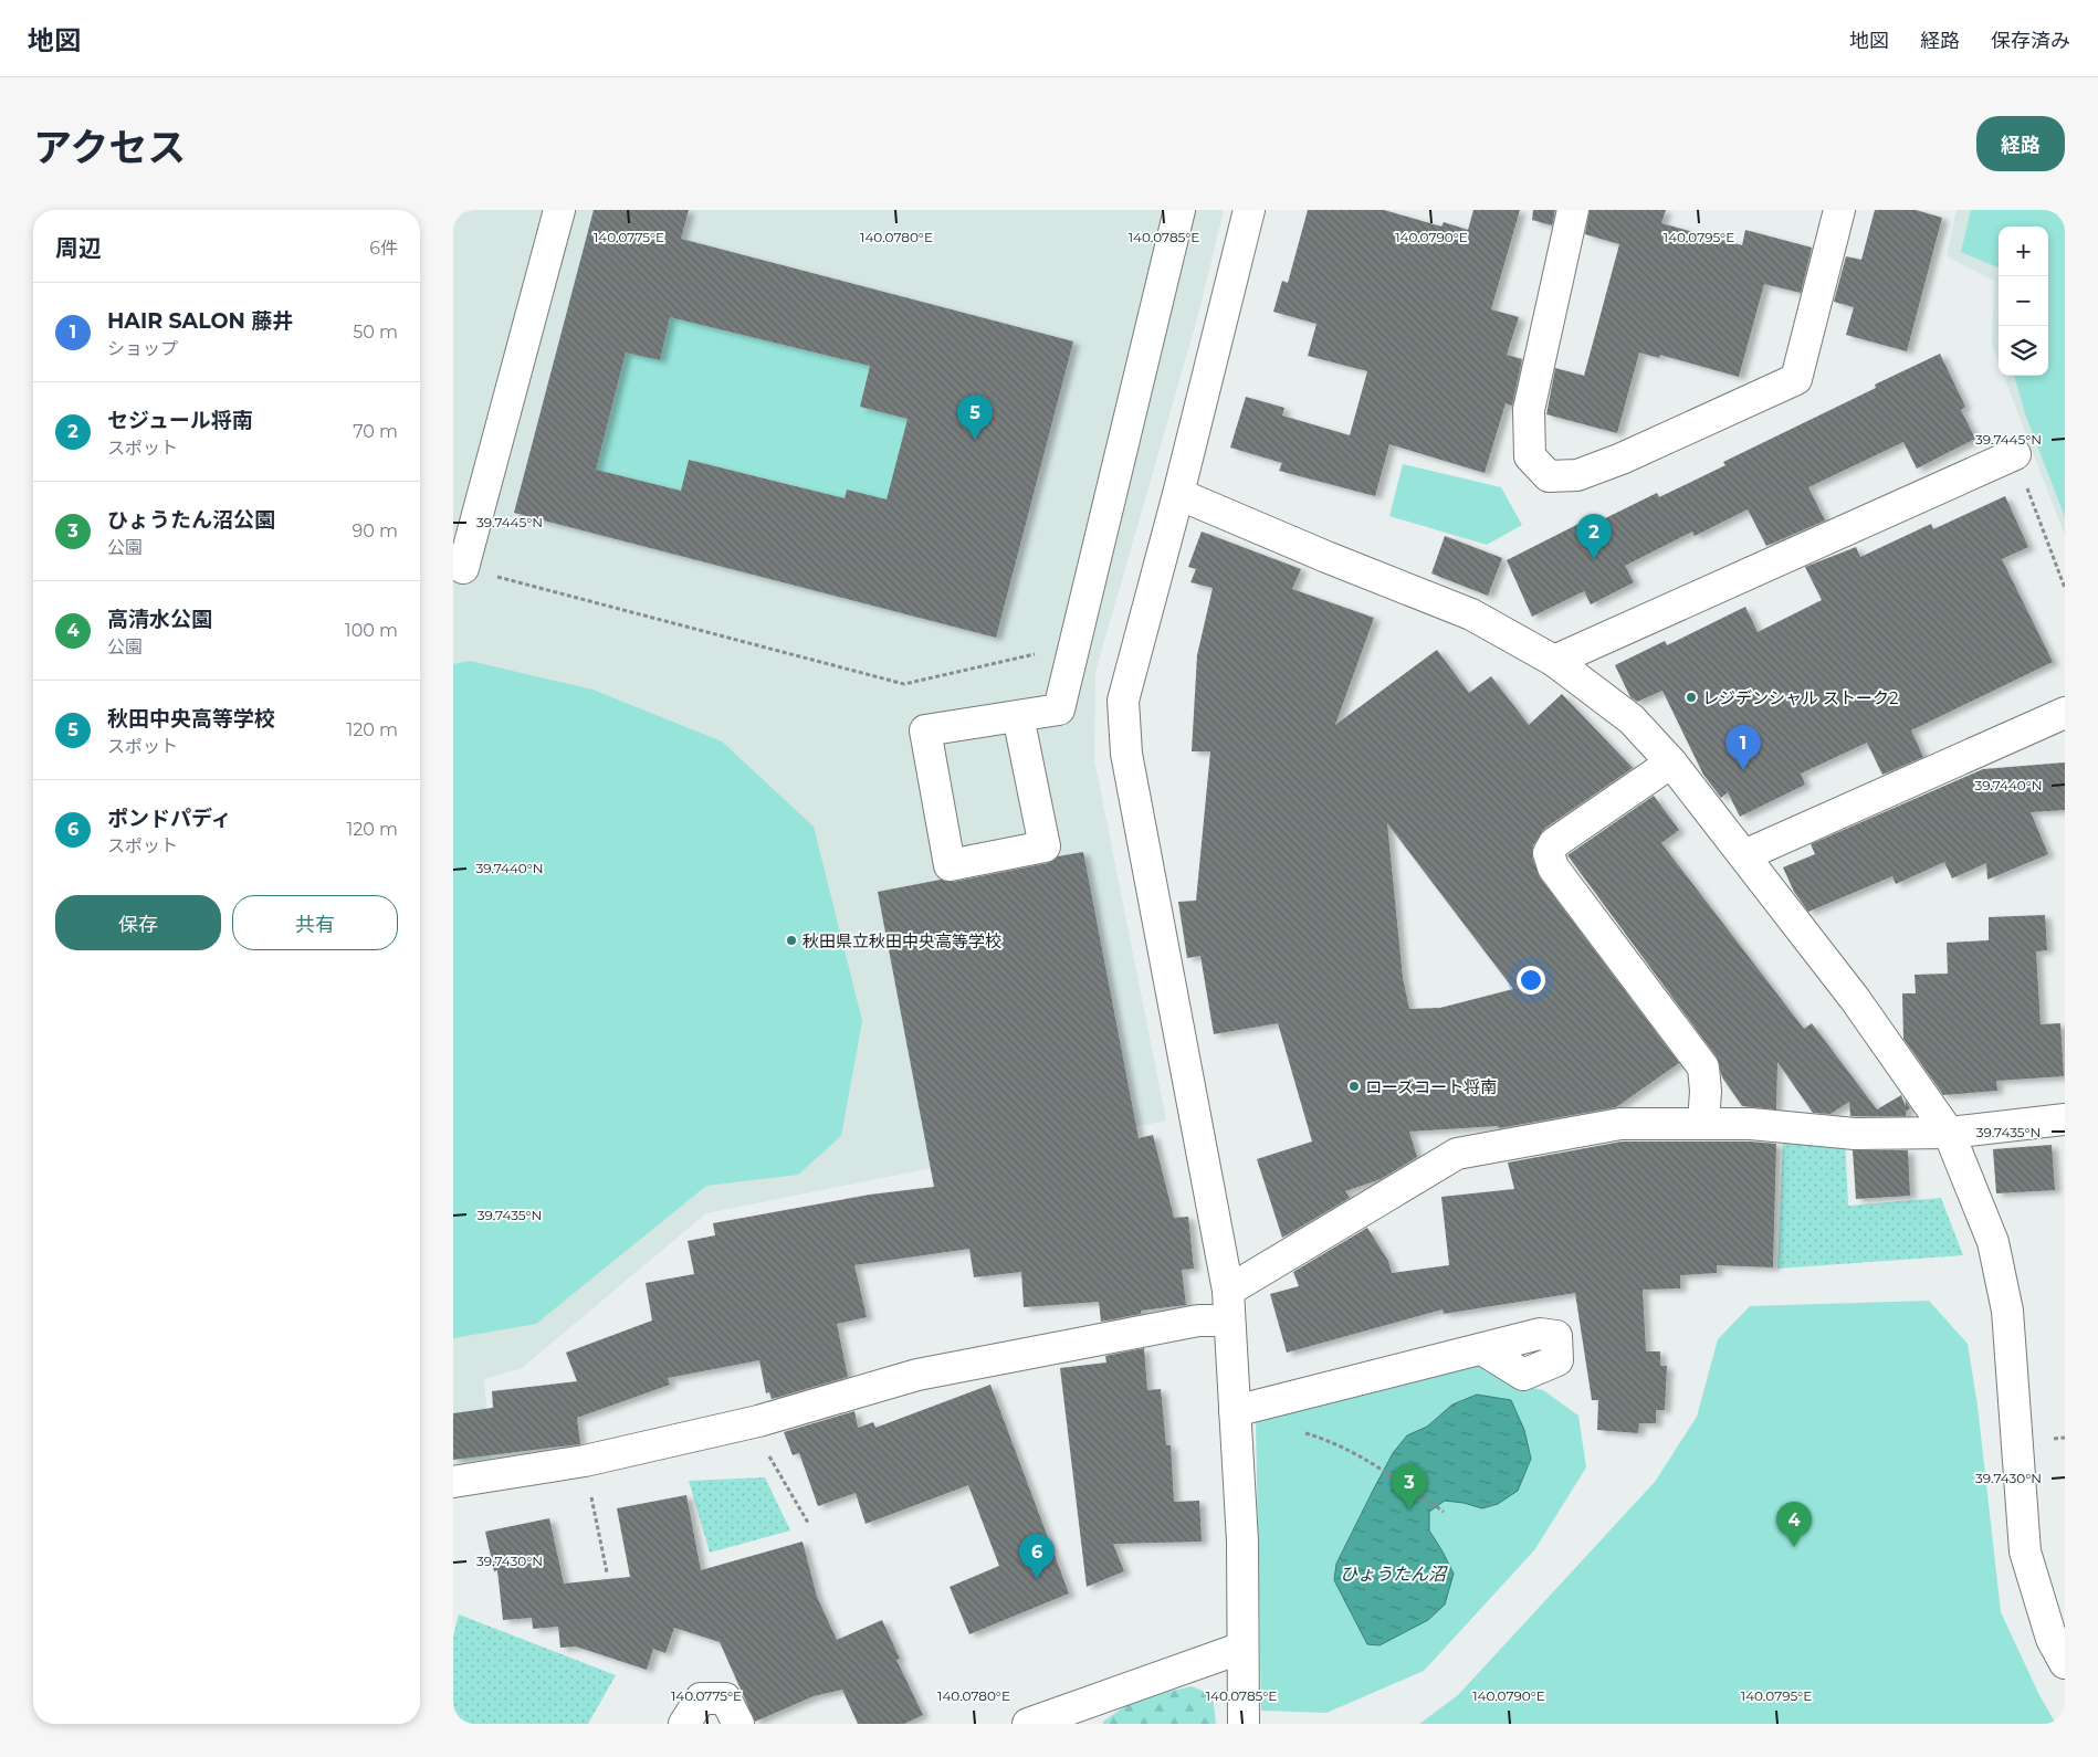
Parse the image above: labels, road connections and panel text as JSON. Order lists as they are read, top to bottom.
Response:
{
  "water": ["ひょうたん沼"],
  "places": ["レジデンシャル ストーク2", "秋田県立秋田中央高等学校", "ローズコート将南"],
  "page": {
    "header": "地図",
    "nav": ["地図", "経路", "保存済み"],
    "title": "アクセス",
    "buttons": [
      "経路",
      ["保存", "共有"]
    ],
    "heading": ["周辺", "6件"],
    "map_buttons": ["+", "−"],
    "list": [
      {
        "mark": "1",
        "name": "HAIR SALON 藤井",
        "note": "ショップ",
        "value": "50 m"
      },
      {
        "mark": "2",
        "name": "セジュール将南",
        "note": "スポット",
        "value": "70 m"
      },
      {
        "mark": "3",
        "name": "ひょうたん沼公園",
        "note": "公園",
        "value": "90 m"
      },
      {
        "mark": "4",
        "name": "高清水公園",
        "note": "公園",
        "value": "100 m"
      },
      {
        "mark": "5",
        "name": "秋田中央高等学校",
        "note": "スポット",
        "value": "120 m"
      },
      {
        "mark": "6",
        "name": "ポンドパディ",
        "note": "スポット",
        "value": "120 m"
      }
    ],
    "pins": [
      "5",
      "2",
      "1",
      "3",
      "4",
      "6"
    ]
  },
  "coordinates": [
    "140.0775°E",
    "140.0780°E",
    "140.0785°E",
    "140.0790°E",
    "140.0795°E",
    "39.7445°N",
    "39.7440°N",
    "39.7435°N",
    "39.7430°N"
  ]
}
